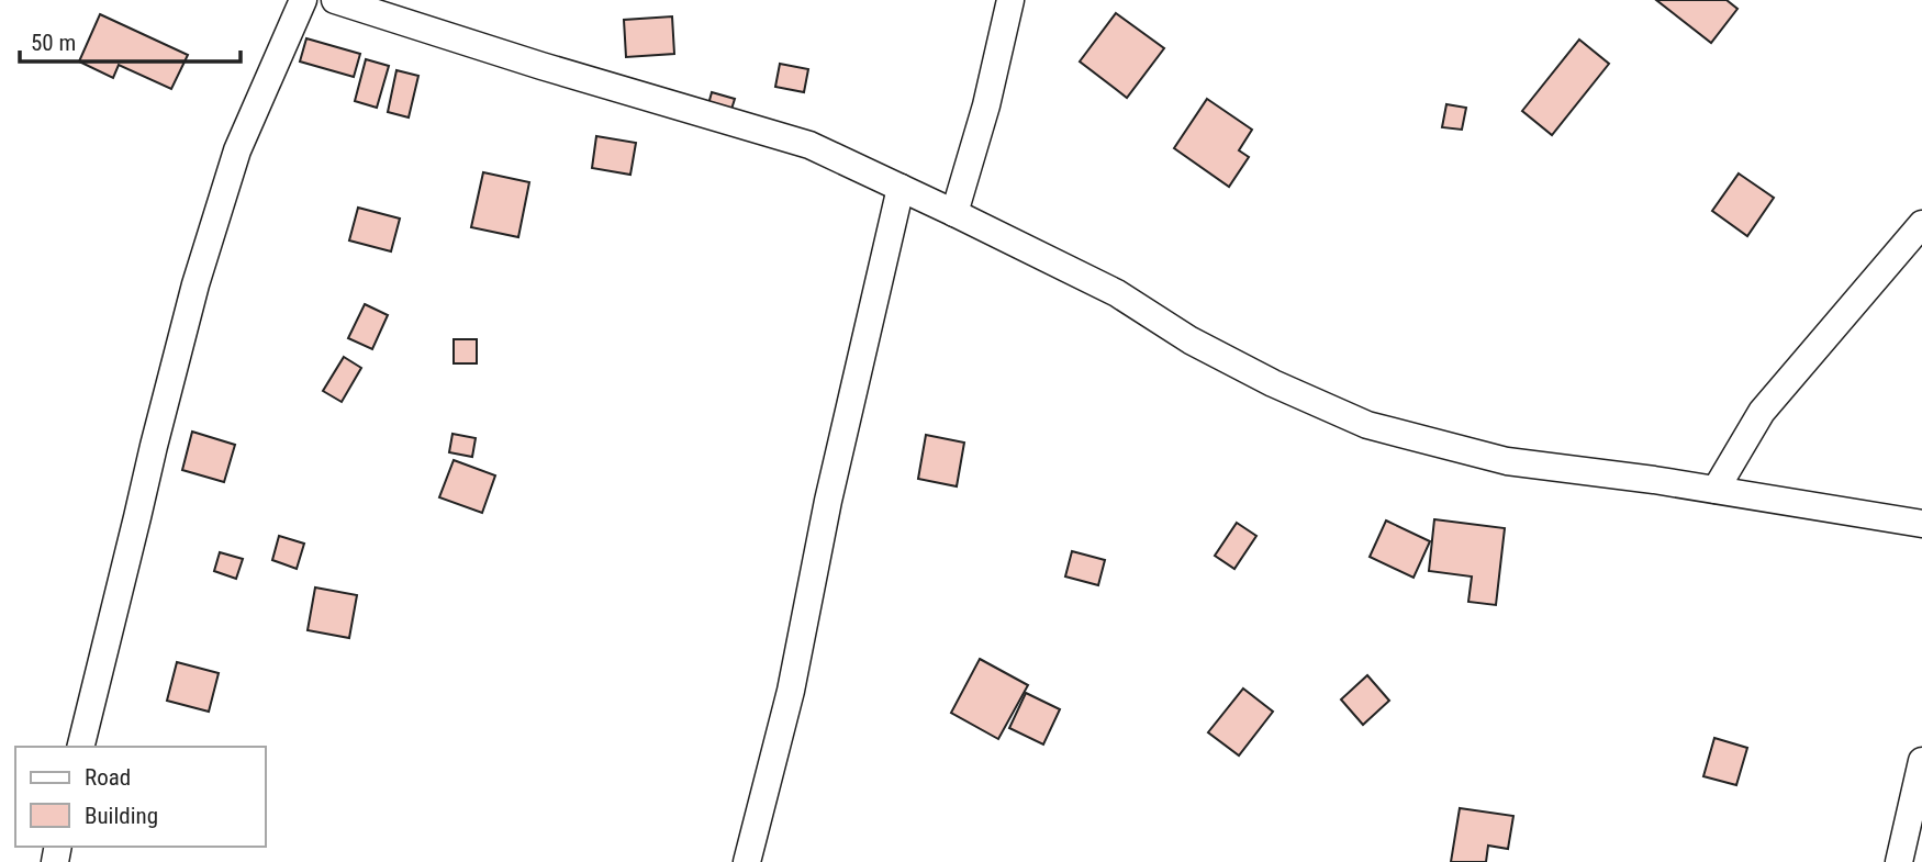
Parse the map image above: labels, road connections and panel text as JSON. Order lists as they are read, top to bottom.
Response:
{
  "legend": ["Road", "Building"],
  "scale_bar": "50 m"
}
